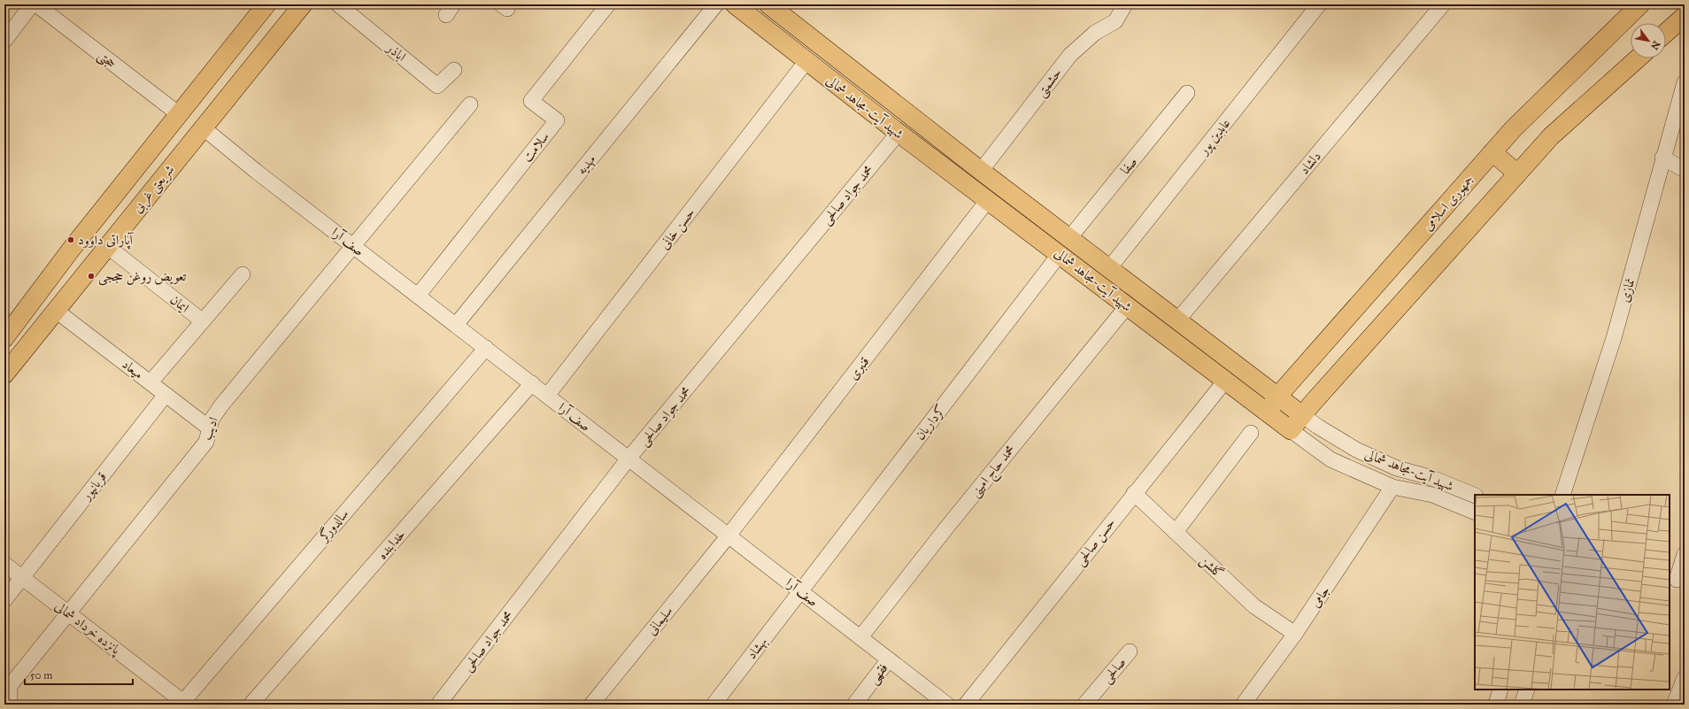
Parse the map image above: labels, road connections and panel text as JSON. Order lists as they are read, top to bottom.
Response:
{
  "streets": {
    "main road": ["شهید آیت-مجاهد شمالی", "شریعتی غربی", "جمهوری اسلامی"],
    "street": [
      "اباذر",
      "حجتی",
      "حشمتی",
      "عابدین پور",
      "سلامت",
      "دلشاد",
      "مهدیه",
      "صفا",
      "محمد جواد صالحی",
      "حسن خانی",
      "صف آرا",
      "نمازی",
      "ایمان",
      "قنبری",
      "میعاد",
      "کرداریان",
      "ادیب",
      "محمد حاج امینی",
      "قربانپور",
      "سالدورگر",
      "حسن صالحی",
      "خدابنده",
      "گلشن",
      "جامی",
      "سلیمانی",
      "پانزده خرداد شمالی",
      "بهشاد",
      "صالحی",
      "فقهی"
    ]
  },
  "crossings": [
    ["حجتی", "شریعتی غربی"],
    ["حشمتی", "شهید آیت-مجاهد شمالی"],
    ["شهید آیت-مجاهد شمالی", "عابدین پور"],
    ["شهید آیت-مجاهد شمالی", "دلشاد"],
    ["شهید آیت-مجاهد شمالی", "صفا"],
    ["شهید آیت-مجاهد شمالی", "محمد جواد صالحی"],
    ["شهید آیت-مجاهد شمالی", "جمهوری اسلامی"],
    ["شهید آیت-مجاهد شمالی", "حسن خانی"],
    ["شهید آیت-مجاهد شمالی", "قنبری"],
    ["شهید آیت-مجاهد شمالی", "کرداریان"],
    ["شهید آیت-مجاهد شمالی", "محمد حاج امینی"],
    ["شهید آیت-مجاهد شمالی", "حسن صالحی"],
    ["شهید آیت-مجاهد شمالی", "جامی"],
    ["سلامت", "صف آرا"],
    ["مهدیه", "صف آرا"],
    ["شریعتی غربی", "صف آرا"],
    ["شریعتی غربی", "ایمان"],
    ["شریعتی غربی", "میعاد"],
    ["محمد جواد صالحی", "صف آرا"],
    ["حسن خانی", "صف آرا"],
    ["صف آرا", "قنبری"],
    ["صف آرا", "کرداریان"],
    ["صف آرا", "ادیب"],
    ["صف آرا", "محمد حاج امینی"],
    ["صف آرا", "سالدورگر"],
    ["صف آرا", "خدابنده"],
    ["صف آرا", "سلیمانی"],
    ["صف آرا", "بهشاد"],
    ["صف آرا", "فقهی"],
    ["قنبری", "سلیمانی"],
    ["میعاد", "ادیب"],
    ["میعاد", "قربانپور"],
    ["کرداریان", "بهشاد"],
    ["ادیب", "پانزده خرداد شمالی"],
    ["قربانپور", "پانزده خرداد شمالی"],
    ["سالدورگر", "پانزده خرداد شمالی"],
    ["حسن صالحی", "گلشن"],
    ["گلشن", "جامی"]
  ],
  "places": ["آپاراتی داوود", "تعویض روغن حججی"],
  "scale_bar": "50 m",
  "north": "bottom right"
}
